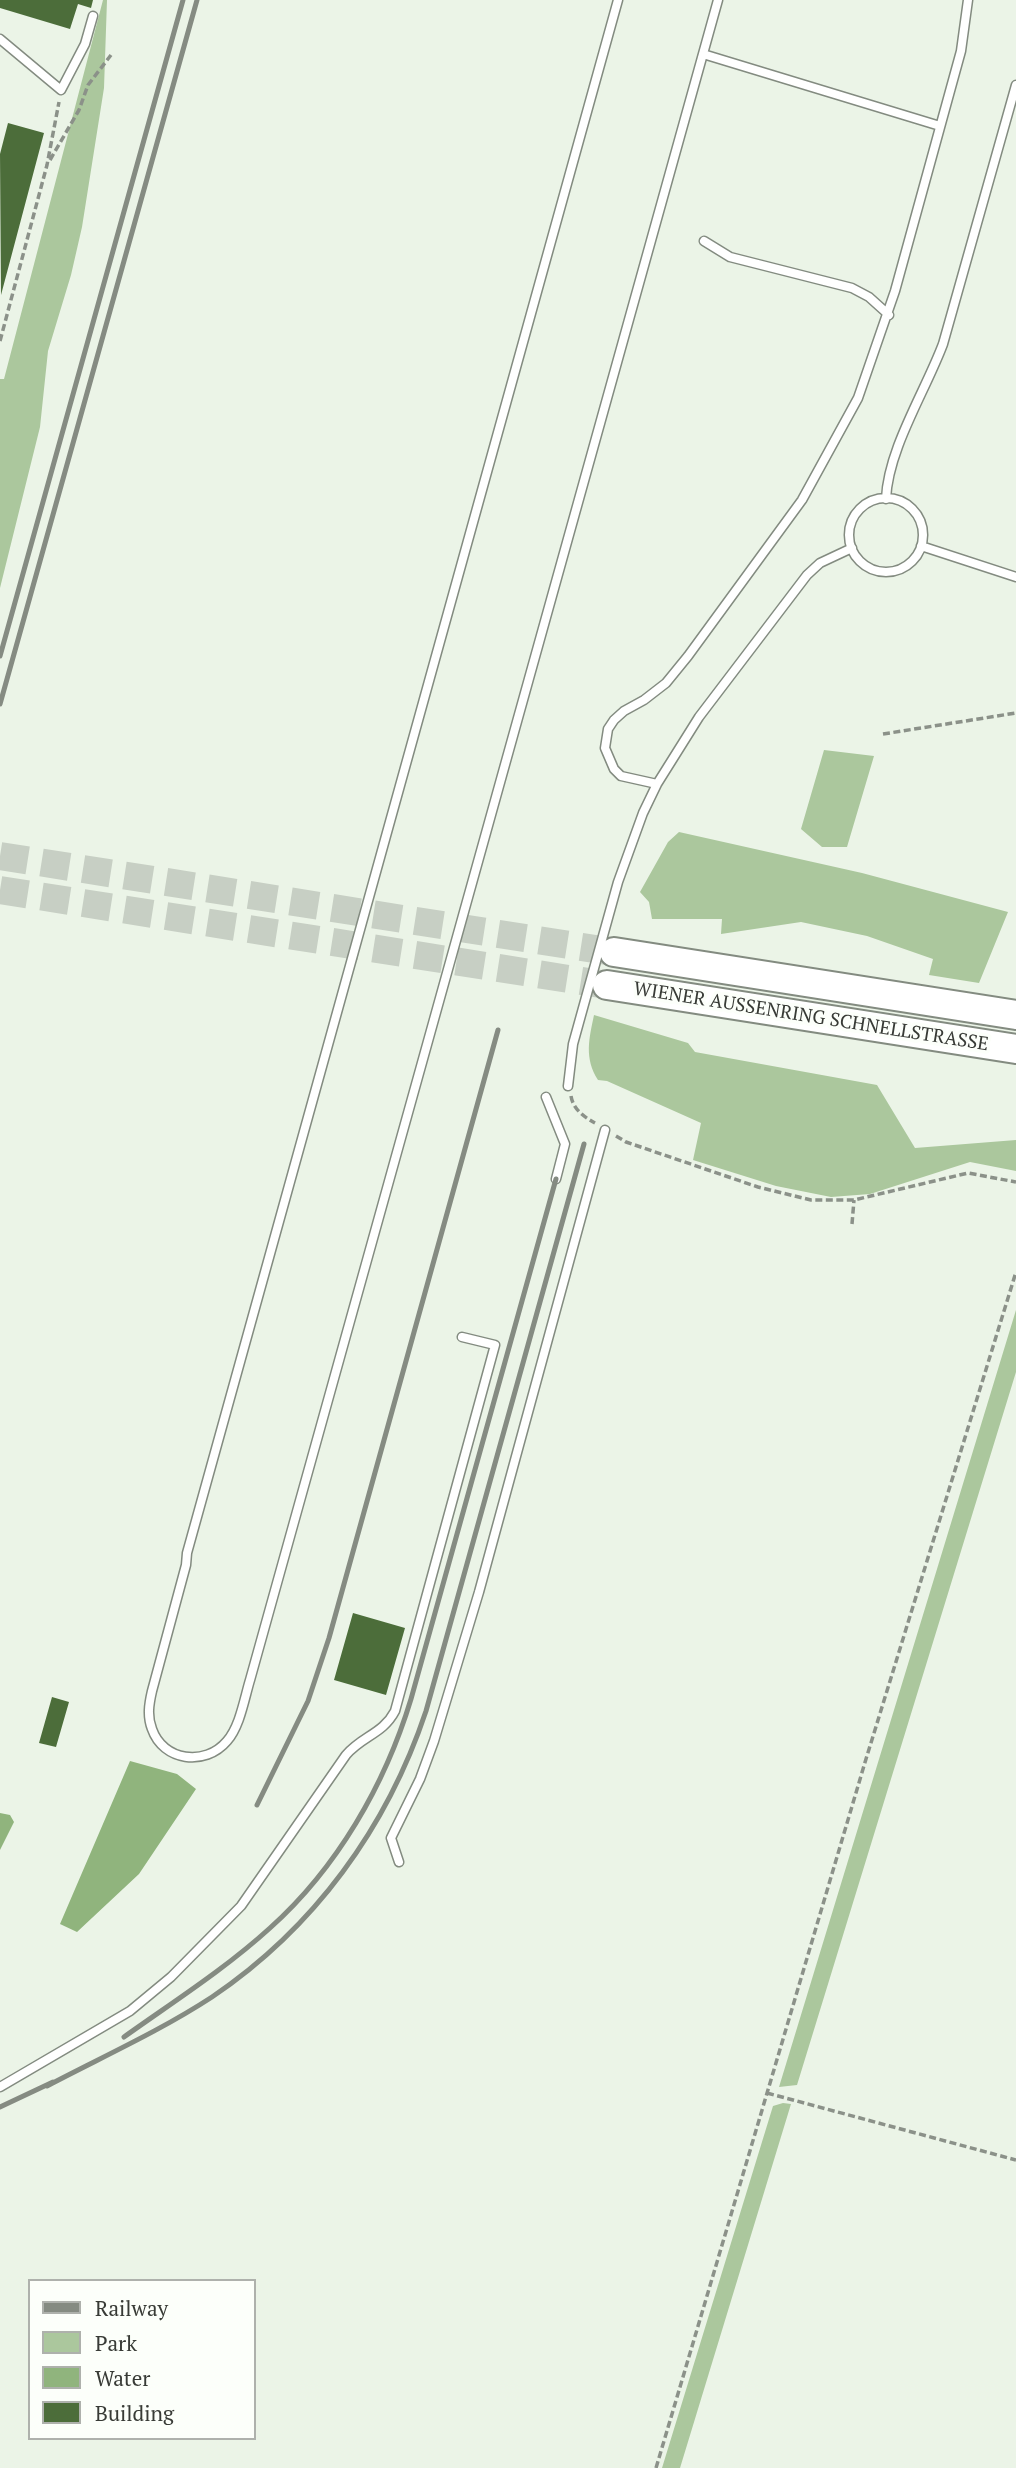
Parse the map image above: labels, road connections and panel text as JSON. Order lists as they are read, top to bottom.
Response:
{
  "streets": {
    "highway": ["WIENER AUSSENRING SCHNELLSTRASSE"]
  },
  "legend": [
    "Railway",
    "Park",
    "Water",
    "Building"
  ]
}
